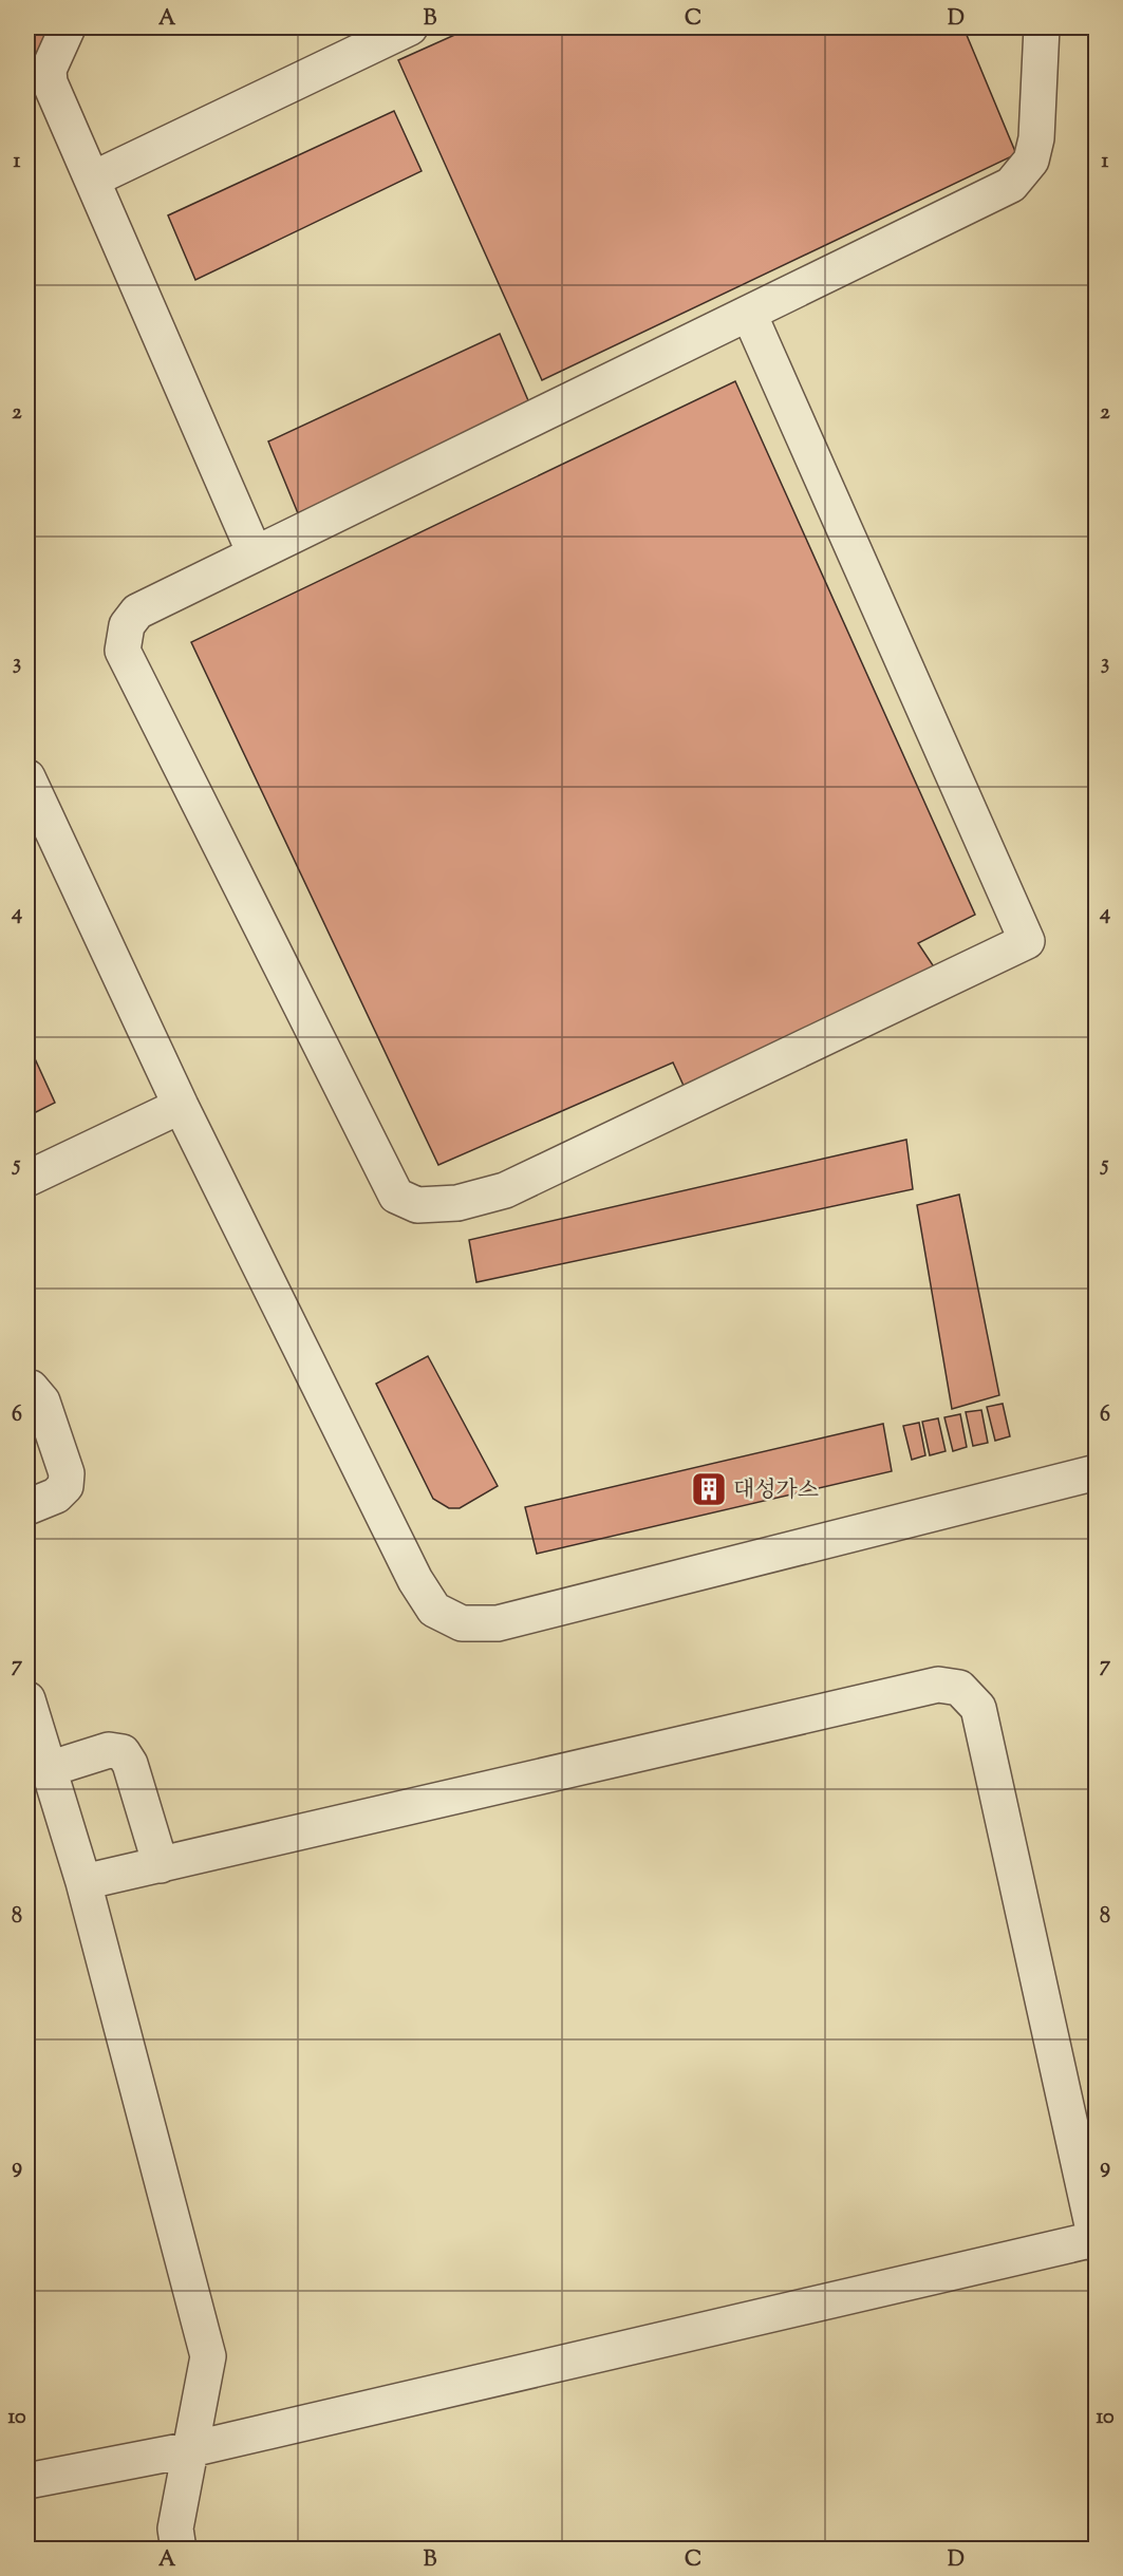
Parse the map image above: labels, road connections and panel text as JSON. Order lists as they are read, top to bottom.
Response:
{
  "places": {
    "building": ["대성가스"]
  },
  "grid": {
    "columns": [
      "A",
      "B",
      "C",
      "D"
    ],
    "rows": [
      "1",
      "2",
      "3",
      "4",
      "5",
      "6",
      "7",
      "8",
      "9",
      "10"
    ]
  }
}
